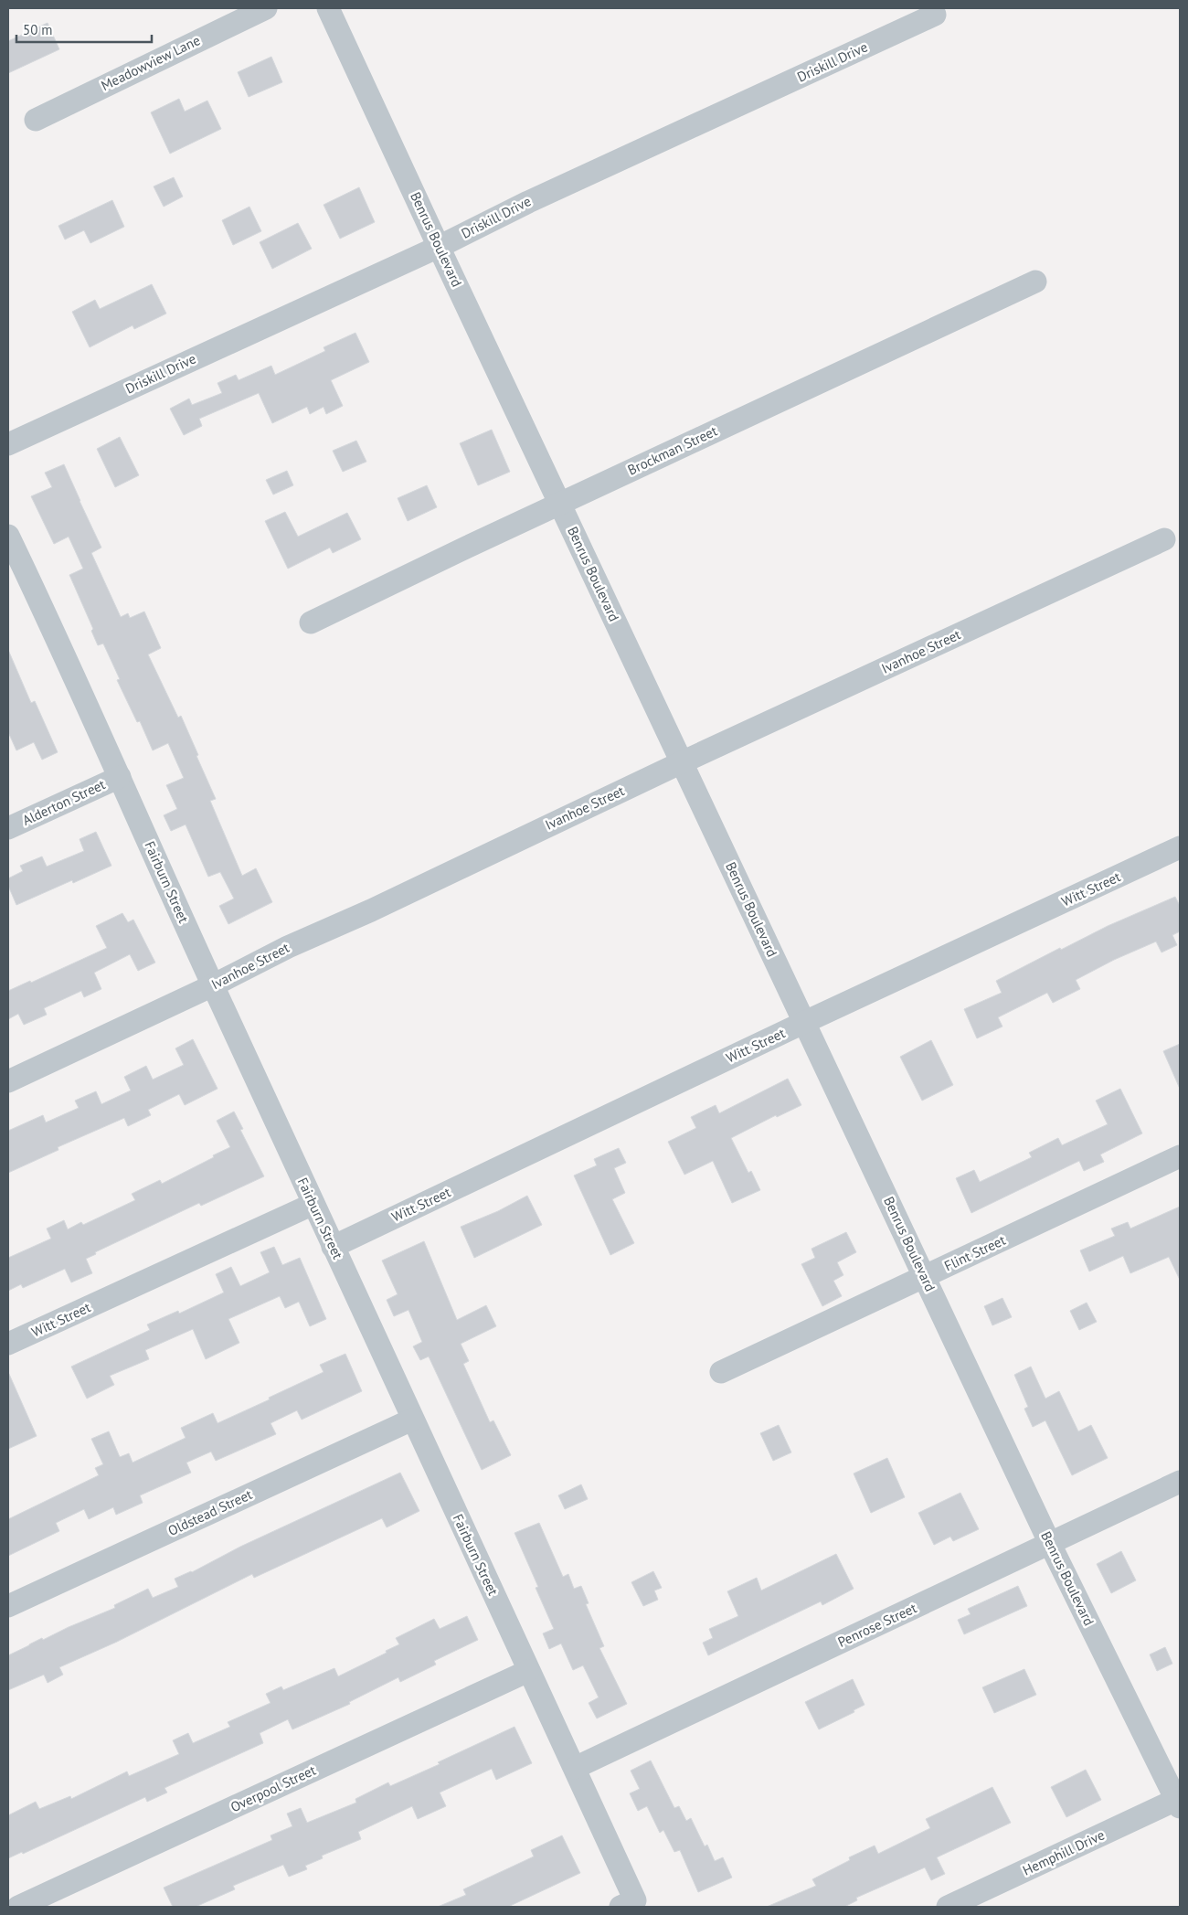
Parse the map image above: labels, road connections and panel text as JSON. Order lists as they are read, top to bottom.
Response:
{
  "streets": {
    "street": [
      "Driskill Drive",
      "Meadowview Lane",
      "Benrus Boulevard",
      "Brockman Street",
      "Ivanhoe Street",
      "Alderton Street",
      "Fairburn Street",
      "Witt Street",
      "Flint Street",
      "Oldstead Street",
      "Penrose Street",
      "Overpool Street",
      "Hemphill Drive"
    ]
  },
  "crossings": [
    ["Driskill Drive", "Benrus Boulevard"],
    ["Benrus Boulevard", "Brockman Street"],
    ["Benrus Boulevard", "Ivanhoe Street"],
    ["Benrus Boulevard", "Witt Street"],
    ["Benrus Boulevard", "Flint Street"],
    ["Benrus Boulevard", "Penrose Street"],
    ["Benrus Boulevard", "Hemphill Drive"],
    ["Ivanhoe Street", "Fairburn Street"],
    ["Alderton Street", "Fairburn Street"],
    ["Fairburn Street", "Witt Street"],
    ["Fairburn Street", "Oldstead Street"],
    ["Fairburn Street", "Penrose Street"],
    ["Fairburn Street", "Overpool Street"]
  ],
  "scale_bar": "50 m"
}
